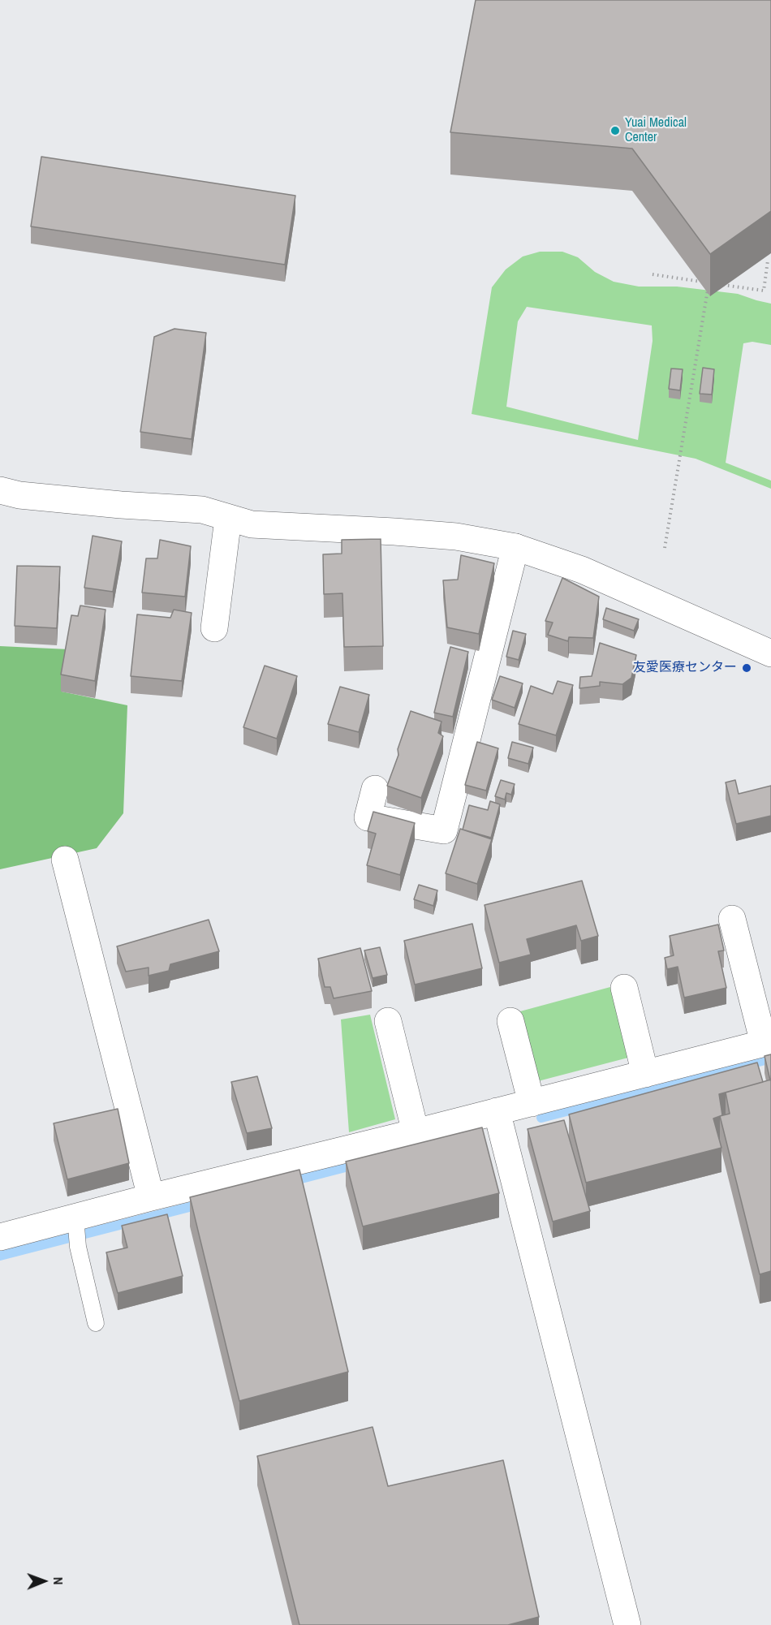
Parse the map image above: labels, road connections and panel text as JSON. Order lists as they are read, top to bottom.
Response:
{
  "places": ["Yuai Medical Center", "友愛医療センター"],
  "north": "right"
}
